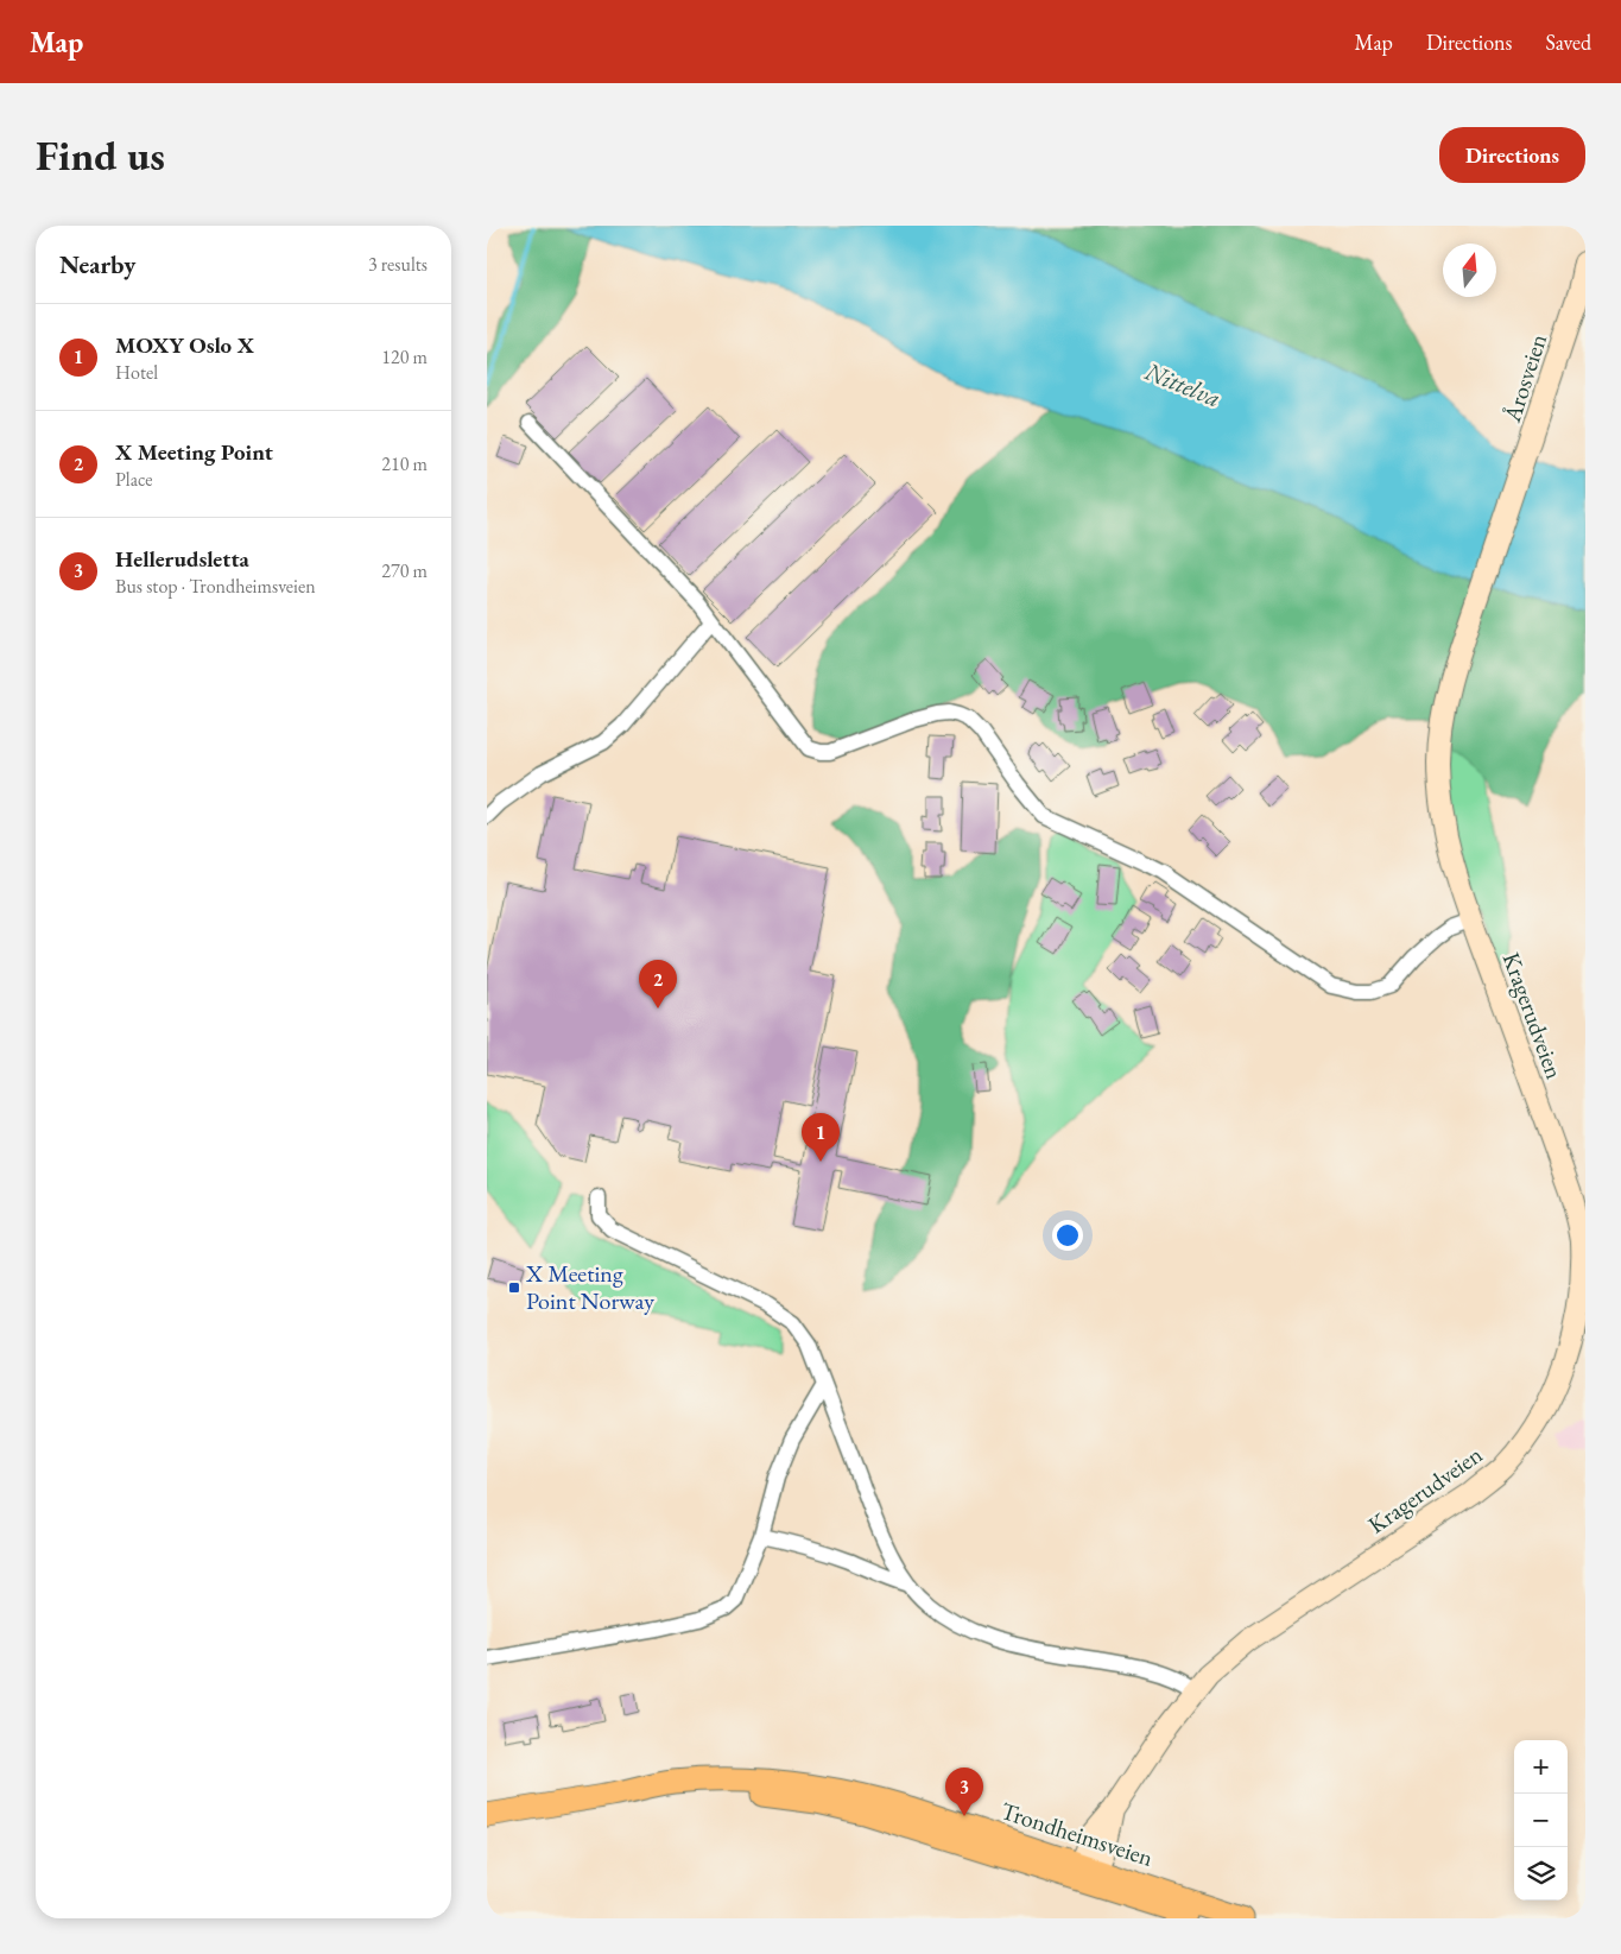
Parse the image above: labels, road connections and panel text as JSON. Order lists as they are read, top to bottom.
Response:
{
  "streets": {
    "main road": ["Årosveien", "Kragerudveien", "Trondheimsveien"]
  },
  "crossings": [
    ["Årosveien", "Kragerudveien"],
    ["Kragerudveien", "Trondheimsveien"]
  ],
  "water": ["Nittelva"],
  "places": {
    "transit": ["X Meeting Point Norway"]
  },
  "north": "top",
  "page": {
    "header": "Map",
    "nav": ["Map", "Directions", "Saved"],
    "buttons": "Directions",
    "title": "Find us",
    "heading": ["Nearby", "3 results"],
    "list": [
      {
        "mark": "1",
        "name": "MOXY Oslo X",
        "note": "Hotel",
        "value": "120 m"
      },
      {
        "mark": "2",
        "name": "X Meeting Point",
        "note": "Place",
        "value": "210 m"
      },
      {
        "mark": "3",
        "name": "Hellerudsletta",
        "note": "Bus stop · Trondheimsveien",
        "value": "270 m"
      }
    ],
    "pins": ["2", "1", "3"],
    "map_buttons": ["+", "−"]
  }
}
